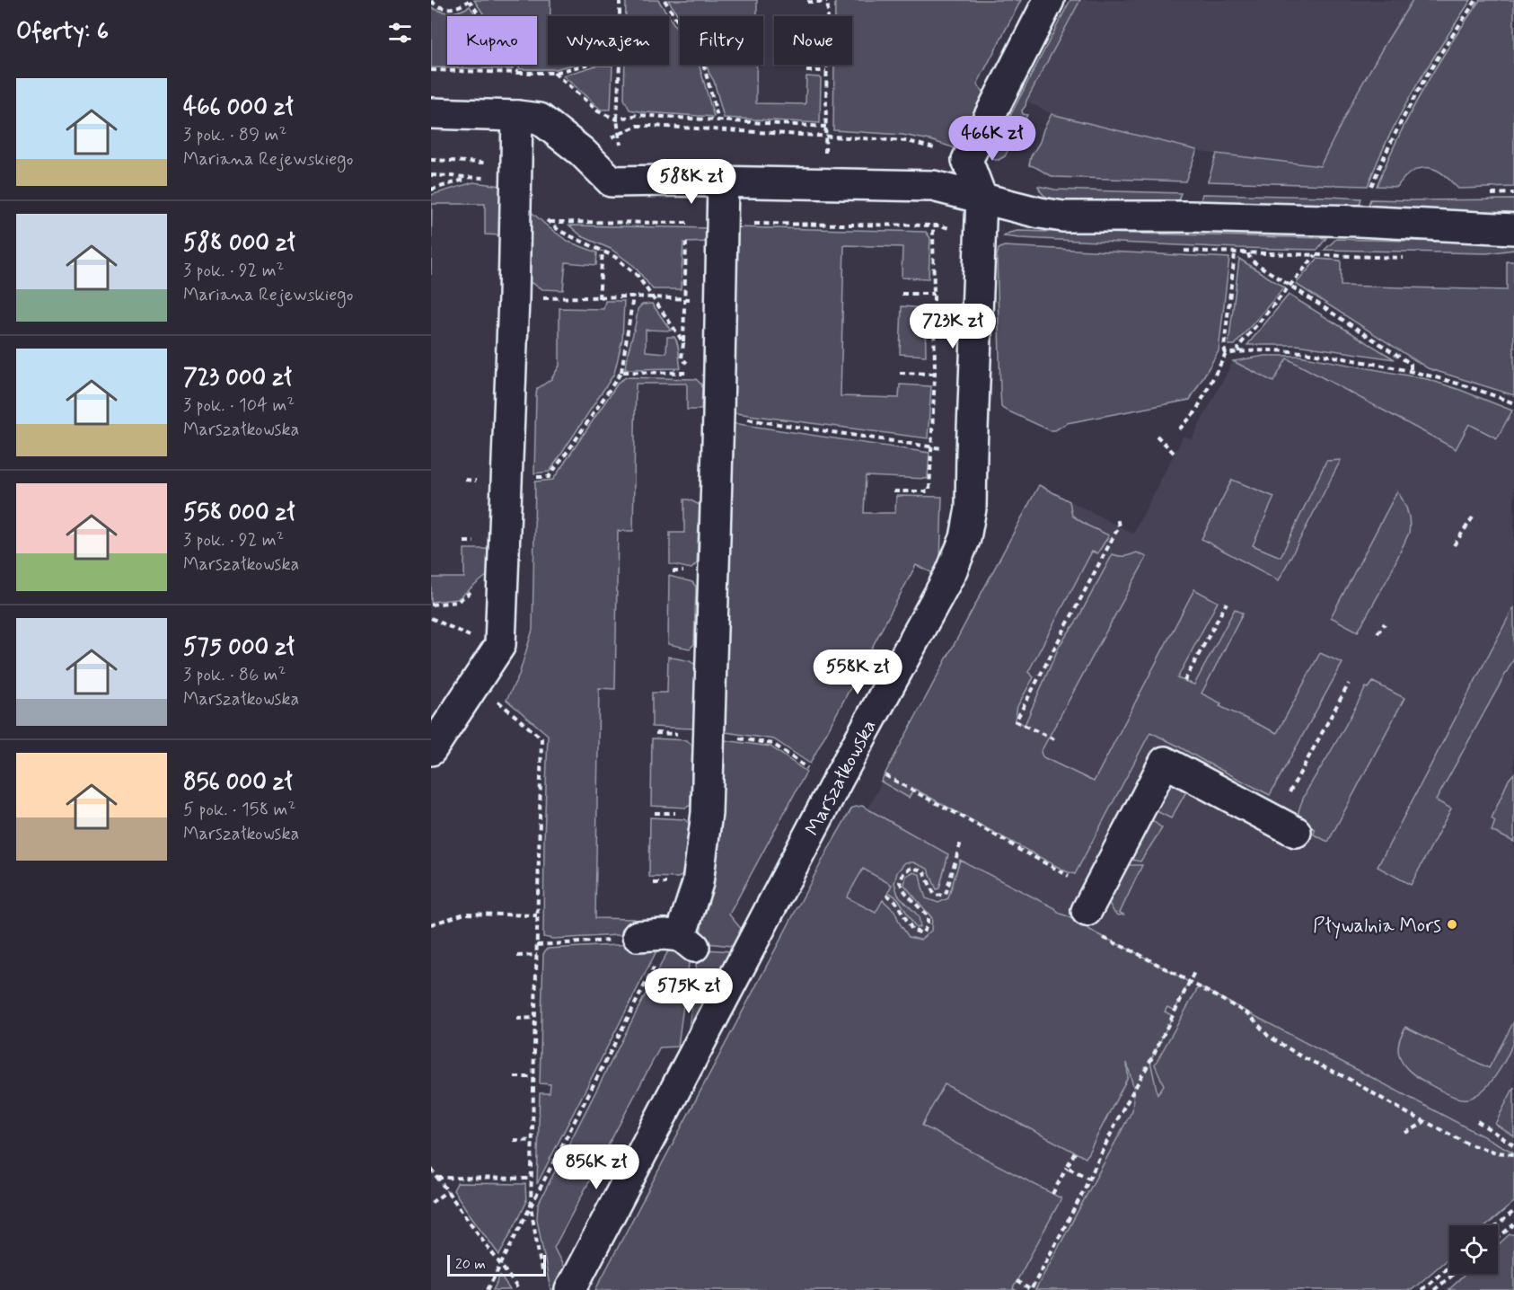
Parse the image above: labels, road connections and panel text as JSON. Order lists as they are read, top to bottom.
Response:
{
  "streets": {
    "street": ["Marszałkowska"]
  },
  "places": ["Pływalnia Mors"],
  "scale_bar": "20 m",
  "page": {
    "heading": "Oferty: 6",
    "chip": [
      "Kupno",
      "Wynajem",
      "Filtry",
      "Nowe"
    ],
    "list": [
      {
        "name": "466 000 zł",
        "note": "3 pok. · 89 m² · Mariana Rejewskiego"
      },
      {
        "name": "588 000 zł",
        "note": "3 pok. · 92 m² · Mariana Rejewskiego"
      },
      {
        "name": "723 000 zł",
        "note": "3 pok. · 104 m² · Marszałkowska"
      },
      {
        "name": "558 000 zł",
        "note": "3 pok. · 92 m² · Marszałkowska"
      },
      {
        "name": "575 000 zł",
        "note": "3 pok. · 86 m² · Marszałkowska"
      },
      {
        "name": "856 000 zł",
        "note": "5 pok. · 158 m² · Marszałkowska"
      }
    ],
    "price": [
      "466K zł",
      "588K zł",
      "723K zł",
      "558K zł",
      "575K zł",
      "856K zł"
    ],
    "scale": "20 m"
  }
}
